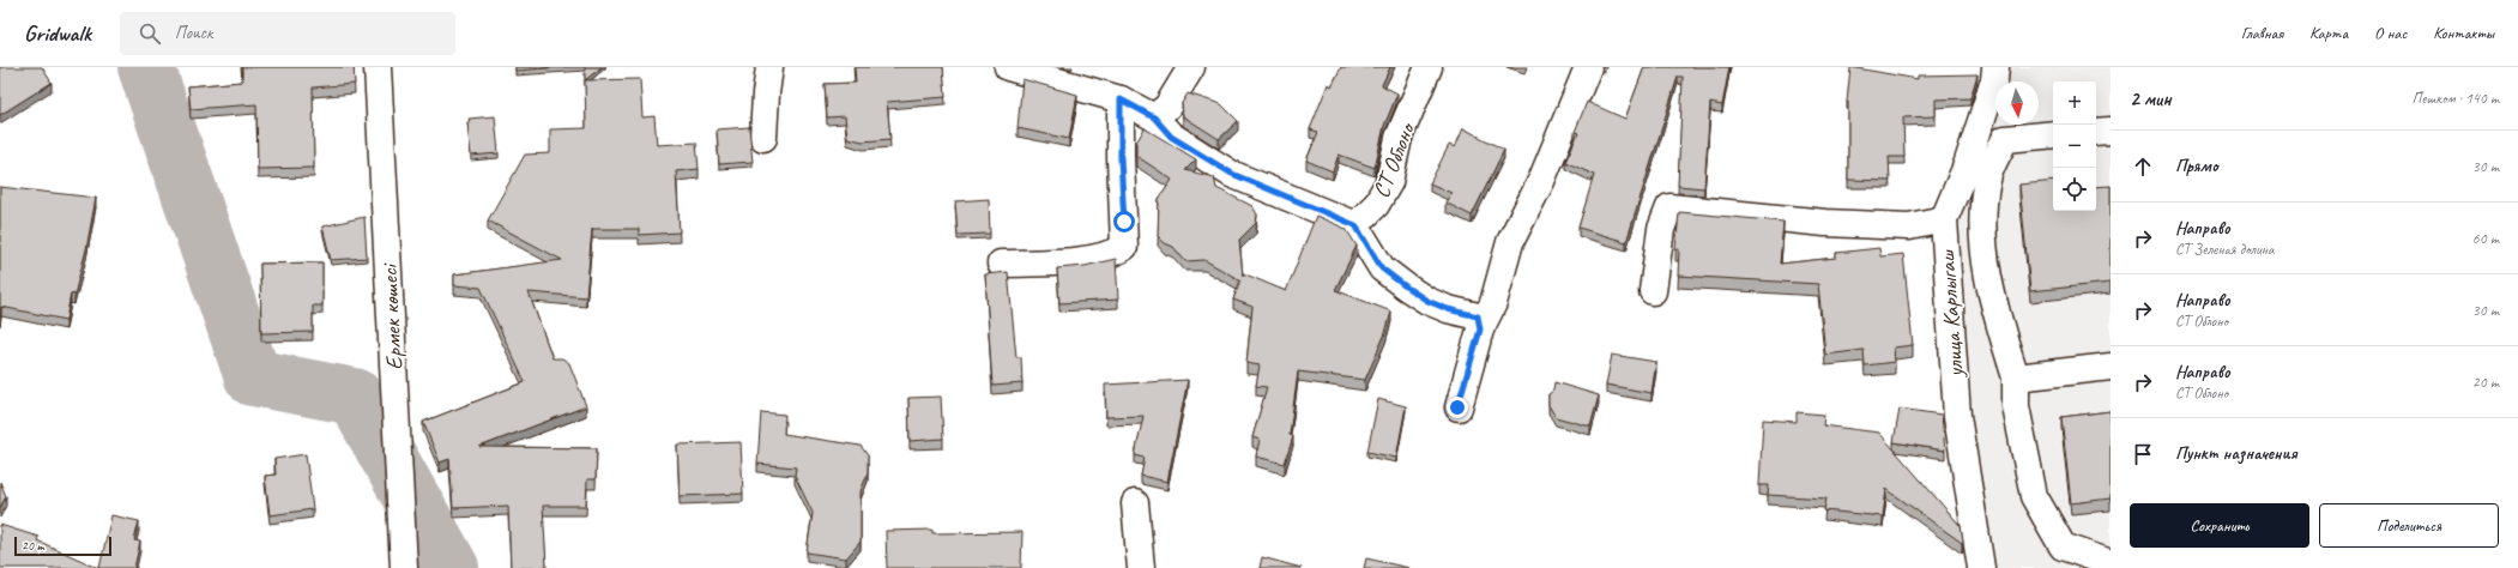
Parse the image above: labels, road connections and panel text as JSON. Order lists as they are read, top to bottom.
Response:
{
  "streets": {
    "street": ["СТ Облоно", "улица Карлыгаш", "Ермек көшесі"]
  },
  "scale_bar": "20 m",
  "north": "bottom",
  "page": {
    "header": "Gridwalk",
    "search": "Поиск",
    "nav": [
      "Главная",
      "Карта",
      "О нас",
      "Контакты"
    ],
    "heading": ["2 мин", "Пешком · 140 m"],
    "map_buttons": ["+", "−"],
    "list": [
      ["Прямо", "30 m"],
      ["Направо", "СТ Зеленая долина", "60 m"],
      ["Направо", "СТ Облоно", "30 m"],
      ["Направо", "СТ Облоно", "20 m"],
      "Пункт назначения"
    ],
    "buttons": ["Сохранить", "Поделиться"],
    "scale": "20 m"
  }
}
